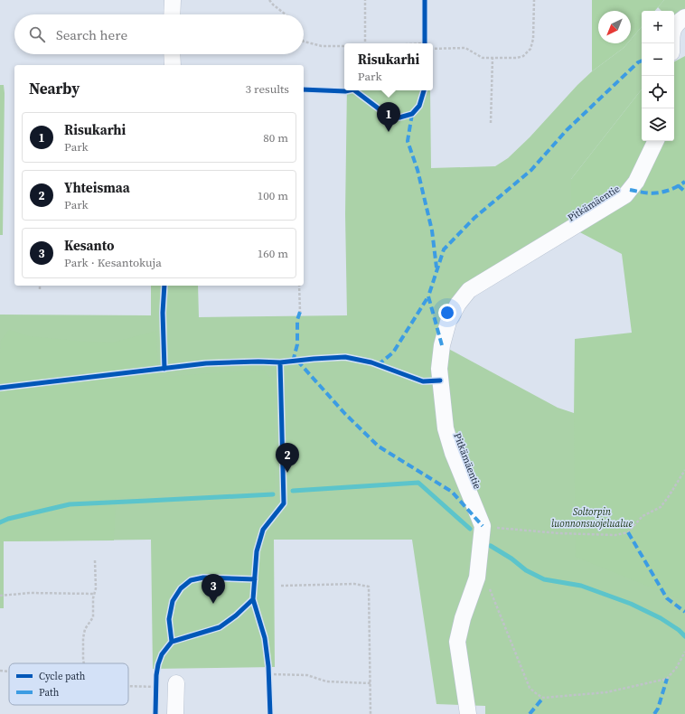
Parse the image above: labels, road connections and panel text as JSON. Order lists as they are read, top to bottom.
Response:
{
  "streets": {
    "street": ["Pitkämäentie"]
  },
  "parks": ["Soltorpin luonnonsuojelualue"],
  "legend": ["Cycle path", "Path"],
  "north": "bottom left",
  "page": {
    "map_buttons": ["+", "−"],
    "search": "Search here",
    "popup": ["Risukarhi", "Park"],
    "heading": ["Nearby", "3 results"],
    "pins": ["1", "2", "3"],
    "list": [
      {
        "mark": "1",
        "name": "Risukarhi",
        "note": "Park",
        "value": "80 m"
      },
      {
        "mark": "2",
        "name": "Yhteismaa",
        "note": "Park",
        "value": "100 m"
      },
      {
        "mark": "3",
        "name": "Kesanto",
        "note": "Park · Kesantokuja",
        "value": "160 m"
      }
    ]
  }
}
